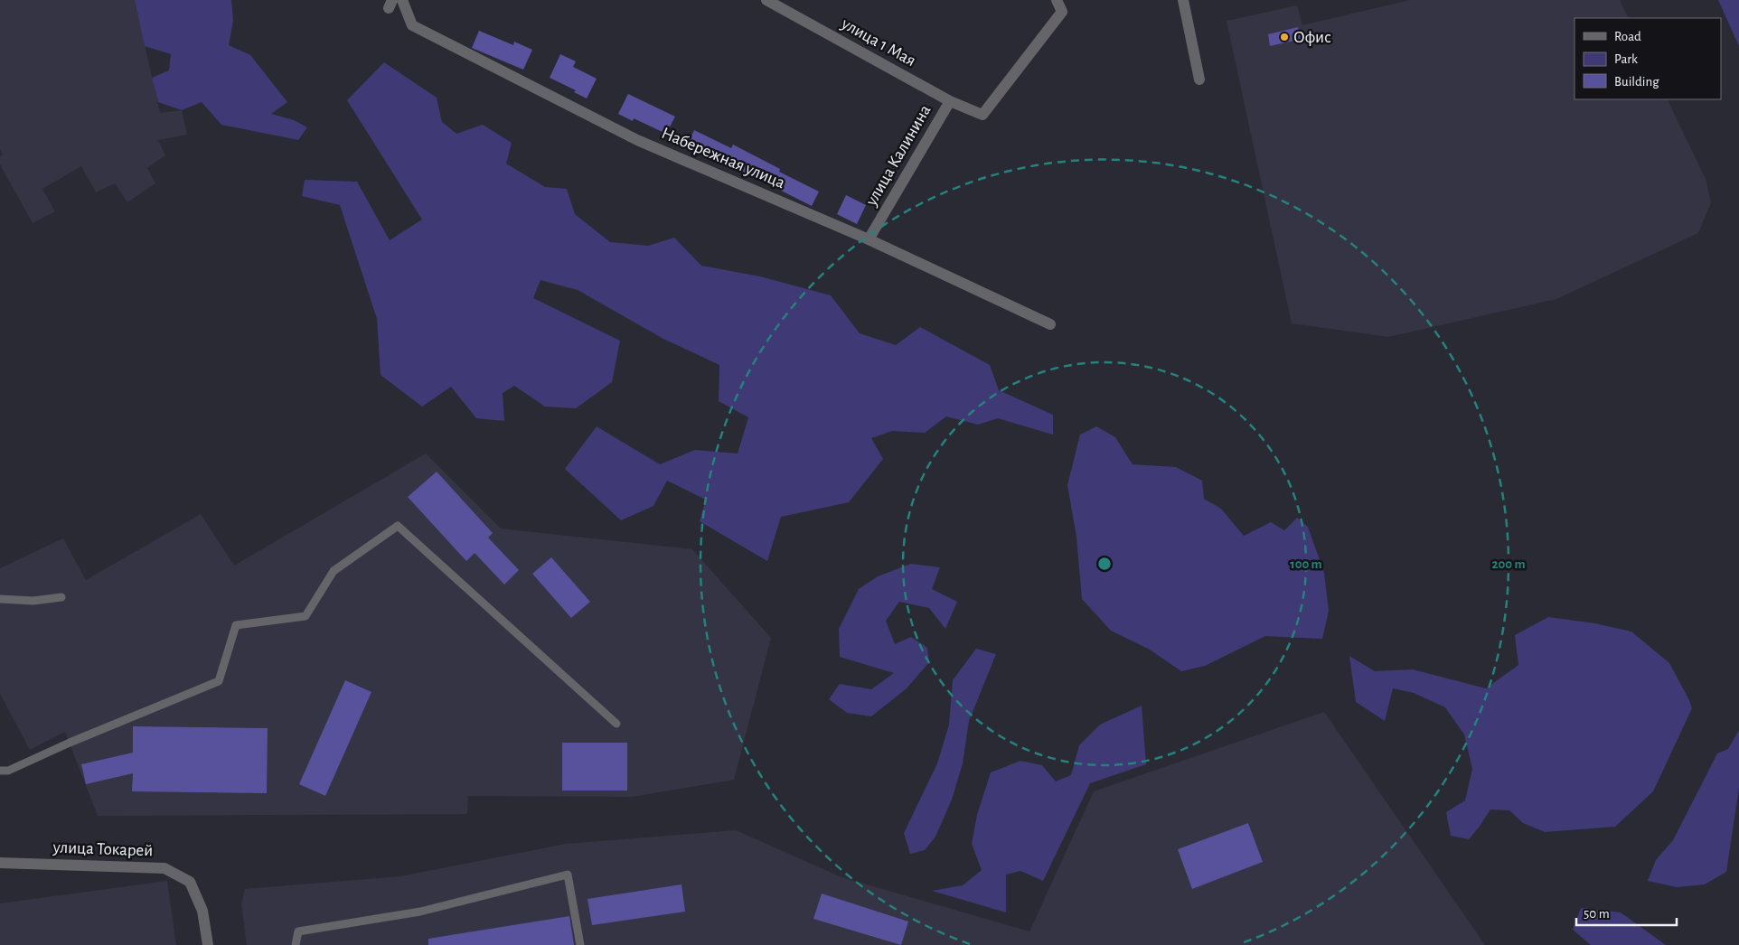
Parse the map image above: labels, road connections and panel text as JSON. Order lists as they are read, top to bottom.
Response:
{
  "streets": {
    "street": [
      "улица 1 Мая",
      "улица Калинина",
      "Набережная улица",
      "улица Токарей"
    ]
  },
  "crossings": [
    ["улица 1 Мая", "улица Калинина"],
    ["улица Калинина", "Набережная улица"]
  ],
  "places": ["Офис"],
  "legend": ["Road", "Park", "Building"],
  "scale_bar": "50 m",
  "rings": ["100 m", "200 m"]
}
